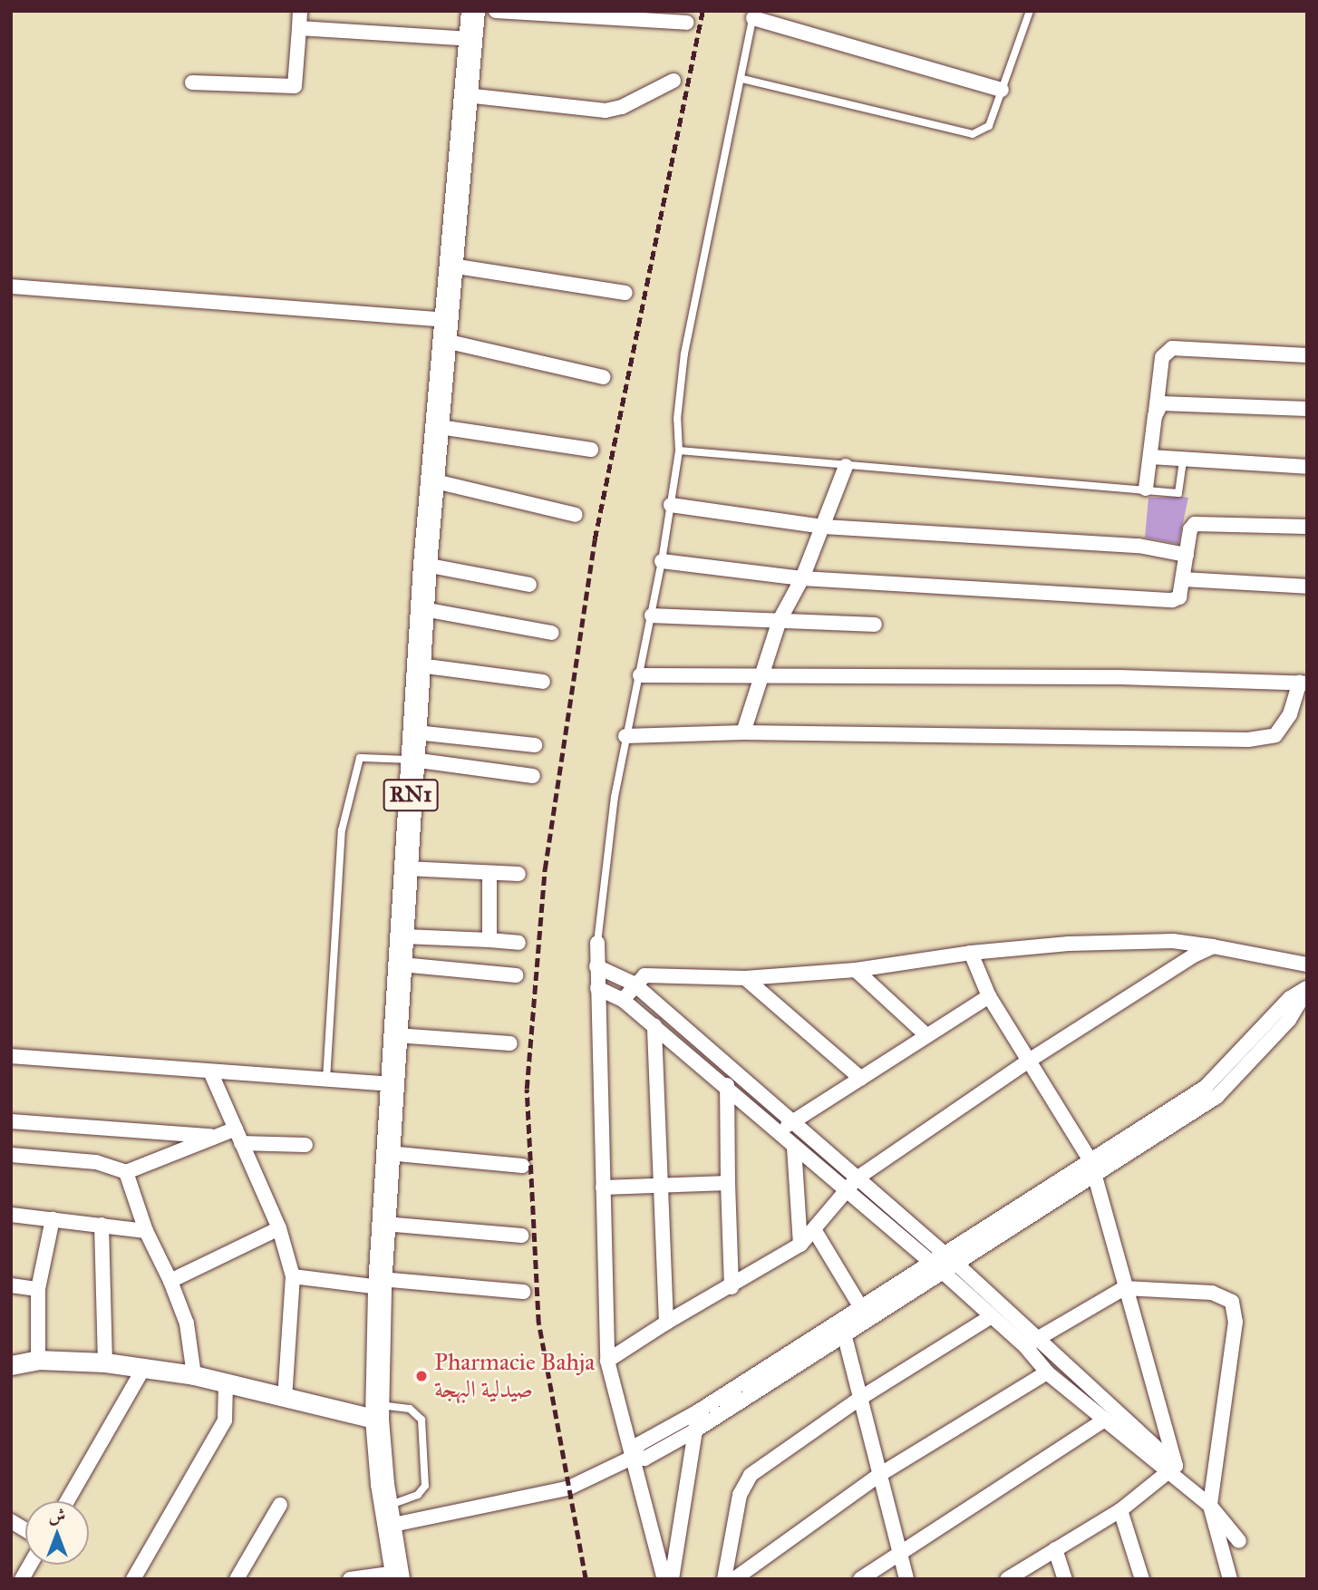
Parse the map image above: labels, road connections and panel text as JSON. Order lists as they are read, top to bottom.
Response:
{
  "streets": {
    "main road": ["RN1"]
  },
  "places": ["Pharmacie Bahja صيدلية البهجة"],
  "north": "top"
}
